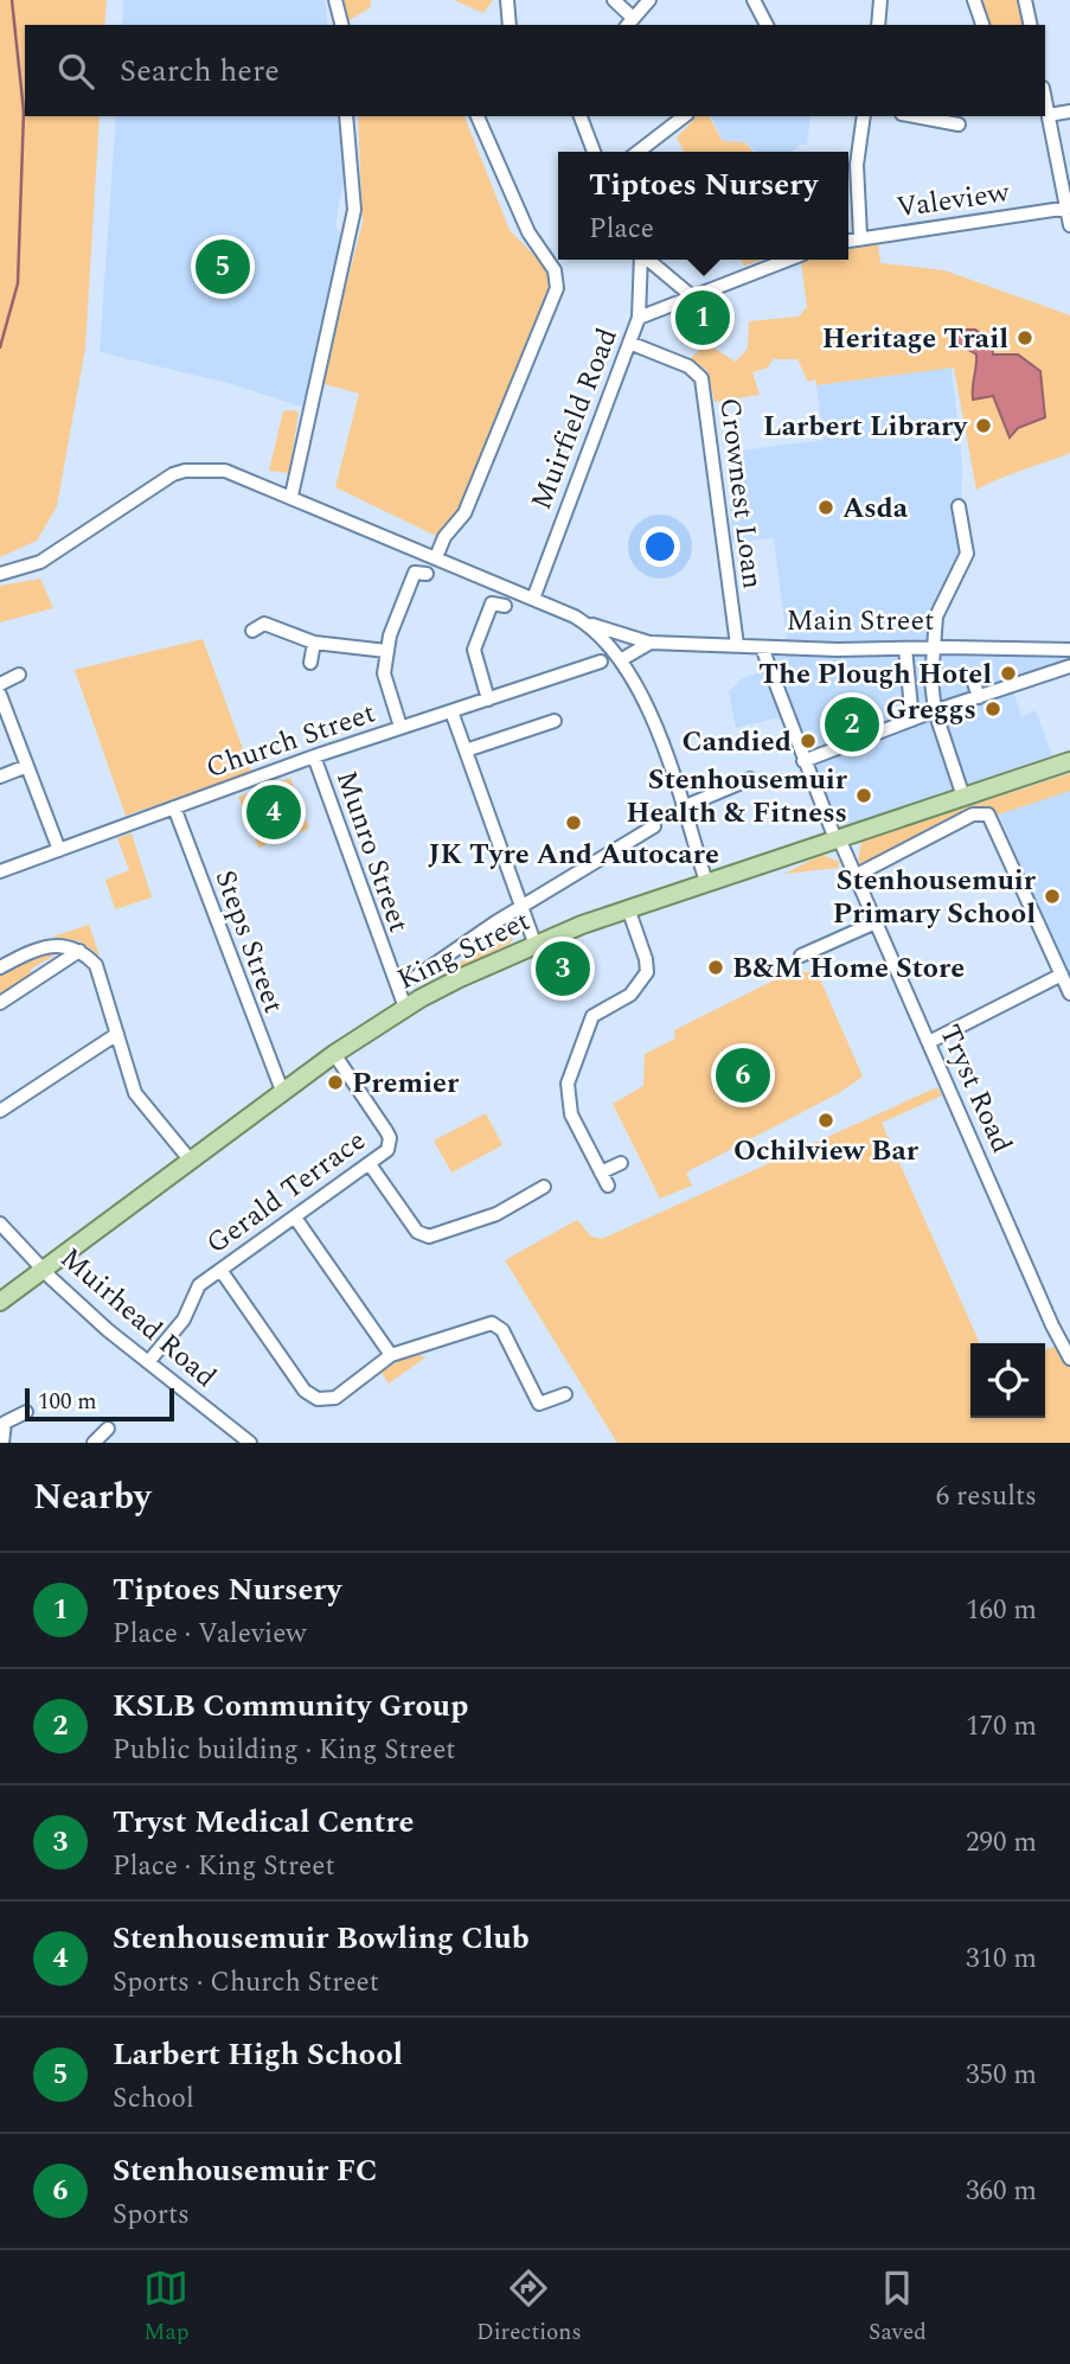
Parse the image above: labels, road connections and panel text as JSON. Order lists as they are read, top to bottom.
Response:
{
  "streets": {
    "main road": ["King Street"],
    "street": [
      "Valeview",
      "Muirfield Road",
      "Crownest Loan",
      "Main Street",
      "Church Street",
      "Munro Street",
      "Steps Street",
      "Tryst Road",
      "Gerald Terrace",
      "Muirhead Road"
    ]
  },
  "crossings": [
    ["Muirfield Road", "Crownest Loan"],
    ["Muirfield Road", "Main Street"],
    ["Crownest Loan", "Main Street"],
    ["Main Street", "King Street"],
    ["Main Street", "Tryst Road"],
    ["Church Street", "Munro Street"],
    ["Church Street", "Steps Street"],
    ["Munro Street", "King Street"],
    ["Steps Street", "King Street"],
    ["King Street", "Tryst Road"],
    ["King Street", "Gerald Terrace"],
    ["King Street", "Muirhead Road"],
    ["Gerald Terrace", "Muirhead Road"]
  ],
  "places": [
    "Heritage Trail",
    "Larbert Library",
    "Asda",
    "The Plough Hotel",
    "Greggs",
    "Candied",
    "Stenhousemuir Health & Fitness",
    "JK Tyre And Autocare",
    "Stenhousemuir Primary School",
    "B&M Home Store",
    "Premier",
    "Ochilview Bar"
  ],
  "scale_bar": "100 m",
  "page": {
    "search": "Search here",
    "popup": ["Tiptoes Nursery", "Place"],
    "pins": [
      "5",
      "1",
      "2",
      "4",
      "3",
      "6"
    ],
    "scale": "100 m",
    "heading": ["Nearby", "6 results"],
    "list": [
      {
        "mark": "1",
        "name": "Tiptoes Nursery",
        "note": "Place · Valeview",
        "value": "160 m"
      },
      {
        "mark": "2",
        "name": "KSLB Community Group",
        "note": "Public building · King Street",
        "value": "170 m"
      },
      {
        "mark": "3",
        "name": "Tryst Medical Centre",
        "note": "Place · King Street",
        "value": "290 m"
      },
      {
        "mark": "4",
        "name": "Stenhousemuir Bowling Club",
        "note": "Sports · Church Street",
        "value": "310 m"
      },
      {
        "mark": "5",
        "name": "Larbert High School",
        "note": "School",
        "value": "350 m"
      },
      {
        "mark": "6",
        "name": "Stenhousemuir FC",
        "note": "Sports",
        "value": "360 m"
      }
    ],
    "nav": ["Map", "Directions", "Saved"]
  }
}
